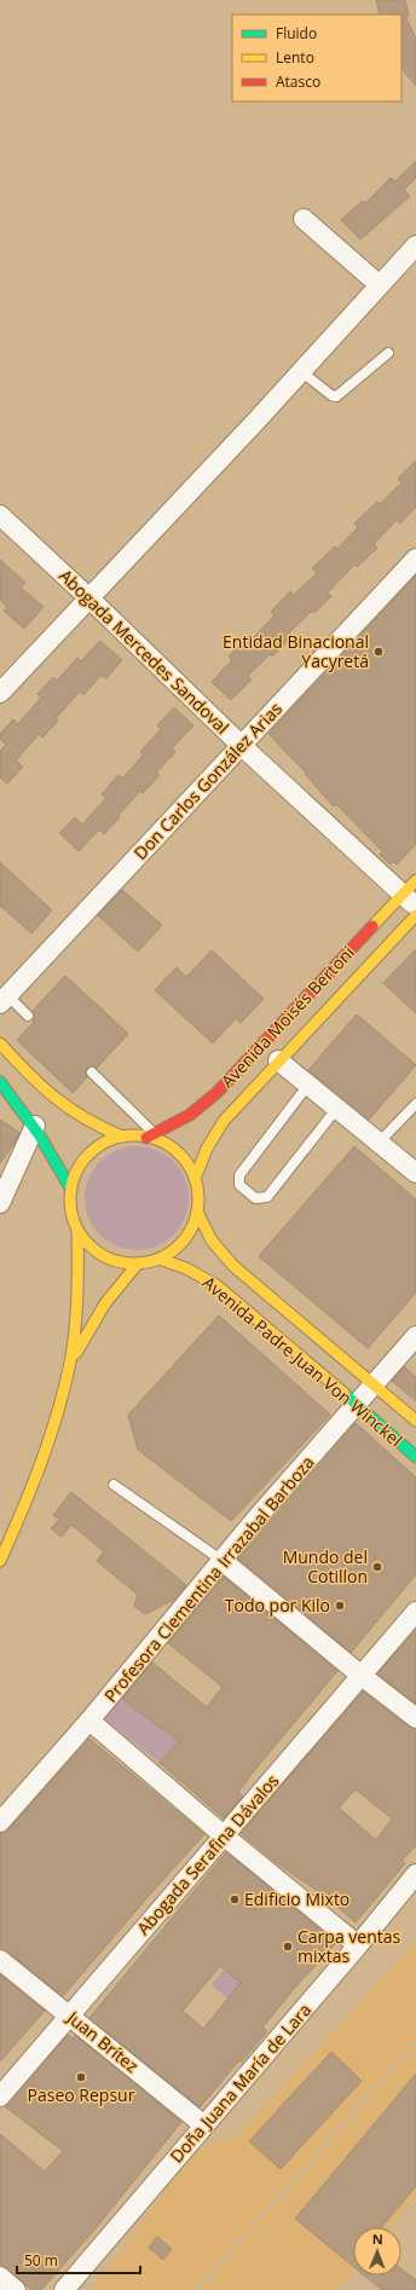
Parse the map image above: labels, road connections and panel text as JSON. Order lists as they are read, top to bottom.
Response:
{
  "streets": {
    "main road": ["Avenida Moisés Bertoni", "Avenida Padre Juan Von Winckel"],
    "street": [
      "Abogada Mercedes Sandoval",
      "Don Carlos González Arias",
      "Profesora Clementina Irrazabal Barboza",
      "Abogada Serafina Dávalos",
      "Juan Brítez",
      "Doña Juana María de Lara"
    ]
  },
  "crossings": [
    ["Abogada Mercedes Sandoval", "Don Carlos González Arias"],
    ["Abogada Mercedes Sandoval", "Avenida Moisés Bertoni"],
    ["Avenida Moisés Bertoni", "Avenida Padre Juan Von Winckel"],
    ["Avenida Padre Juan Von Winckel", "Profesora Clementina Irrazabal Barboza"],
    ["Abogada Serafina Dávalos", "Juan Brítez"],
    ["Juan Brítez", "Doña Juana María de Lara"]
  ],
  "places": [
    "Entidad Binacional Yacyretá",
    "Mundo del Cotillon",
    "Todo por Kilo",
    "Edificio Mixto",
    "Carpa ventas mixtas",
    "Paseo Repsur"
  ],
  "legend": ["Fluido", "Lento", "Atasco"],
  "scale_bar": "50 m",
  "north": "top"
}
